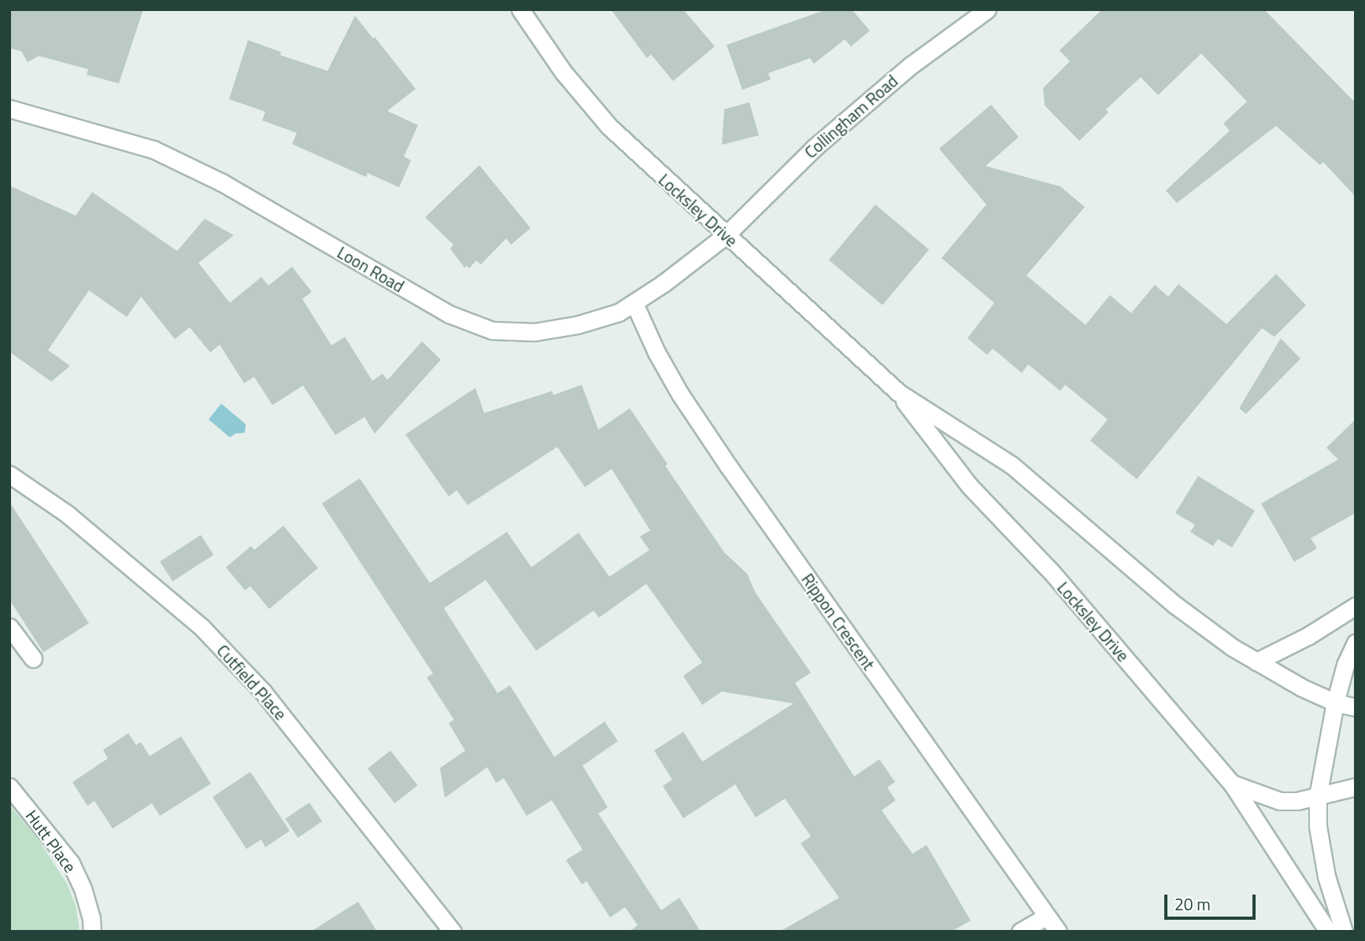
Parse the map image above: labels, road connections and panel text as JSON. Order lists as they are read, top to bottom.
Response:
{
  "streets": {
    "street": [
      "Collingham Road",
      "Locksley Drive",
      "Loon Road",
      "Rippon Crescent",
      "Cutfield Place",
      "Hutt Place"
    ]
  },
  "crossings": [
    ["Collingham Road", "Locksley Drive"],
    ["Collingham Road", "Loon Road"],
    ["Locksley Drive", "Loon Road"],
    ["Loon Road", "Rippon Crescent"]
  ],
  "scale_bar": "20 m"
}
